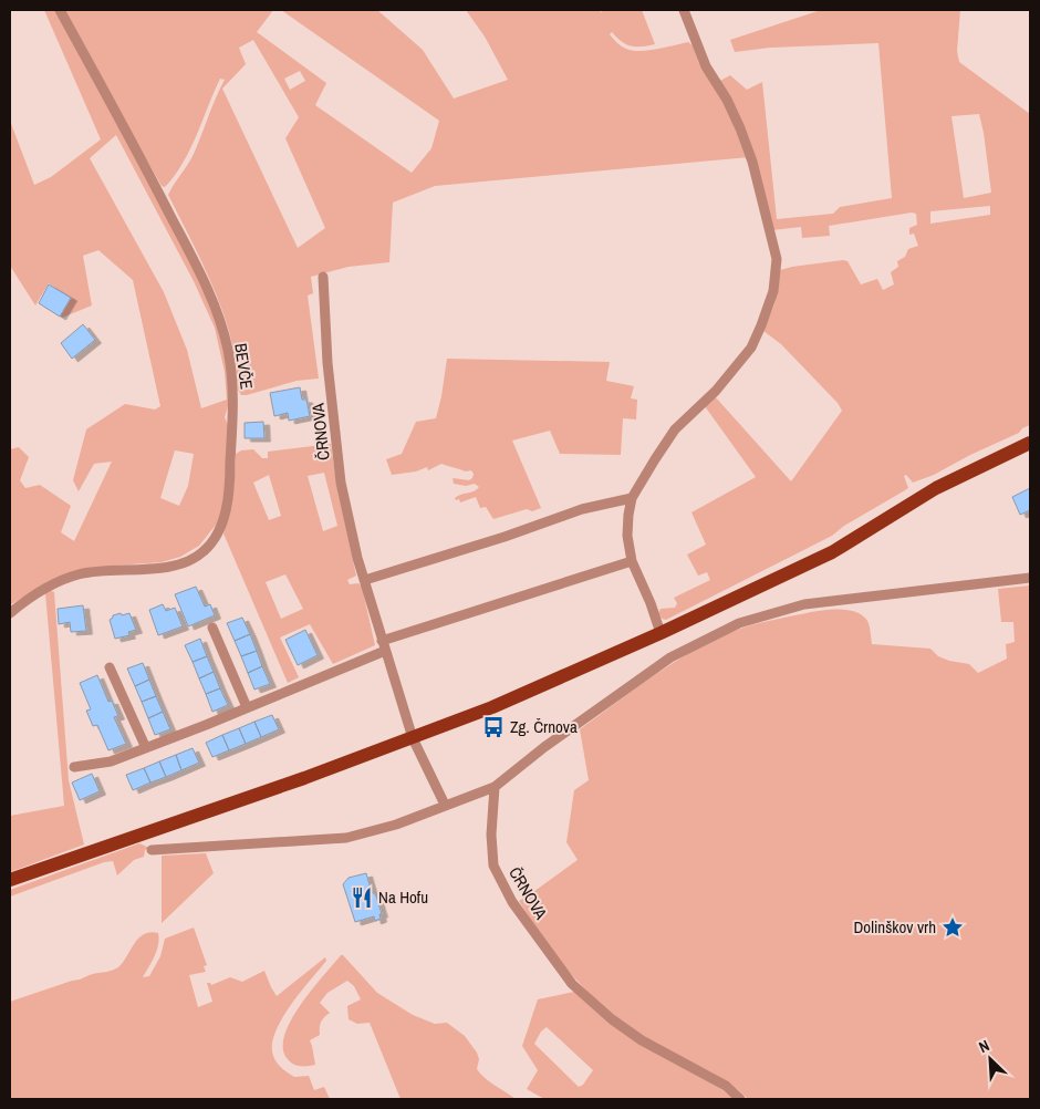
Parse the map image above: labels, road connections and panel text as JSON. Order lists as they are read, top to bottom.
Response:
{
  "streets": {
    "street": ["BEVČE", "ČRNOVA"]
  },
  "places": {
    "bus stop": ["Zg. Črnova"],
    "restaurant": ["Na Hofu"],
    "place": ["Dolinškov vrh"]
  },
  "north": "top left"
}
